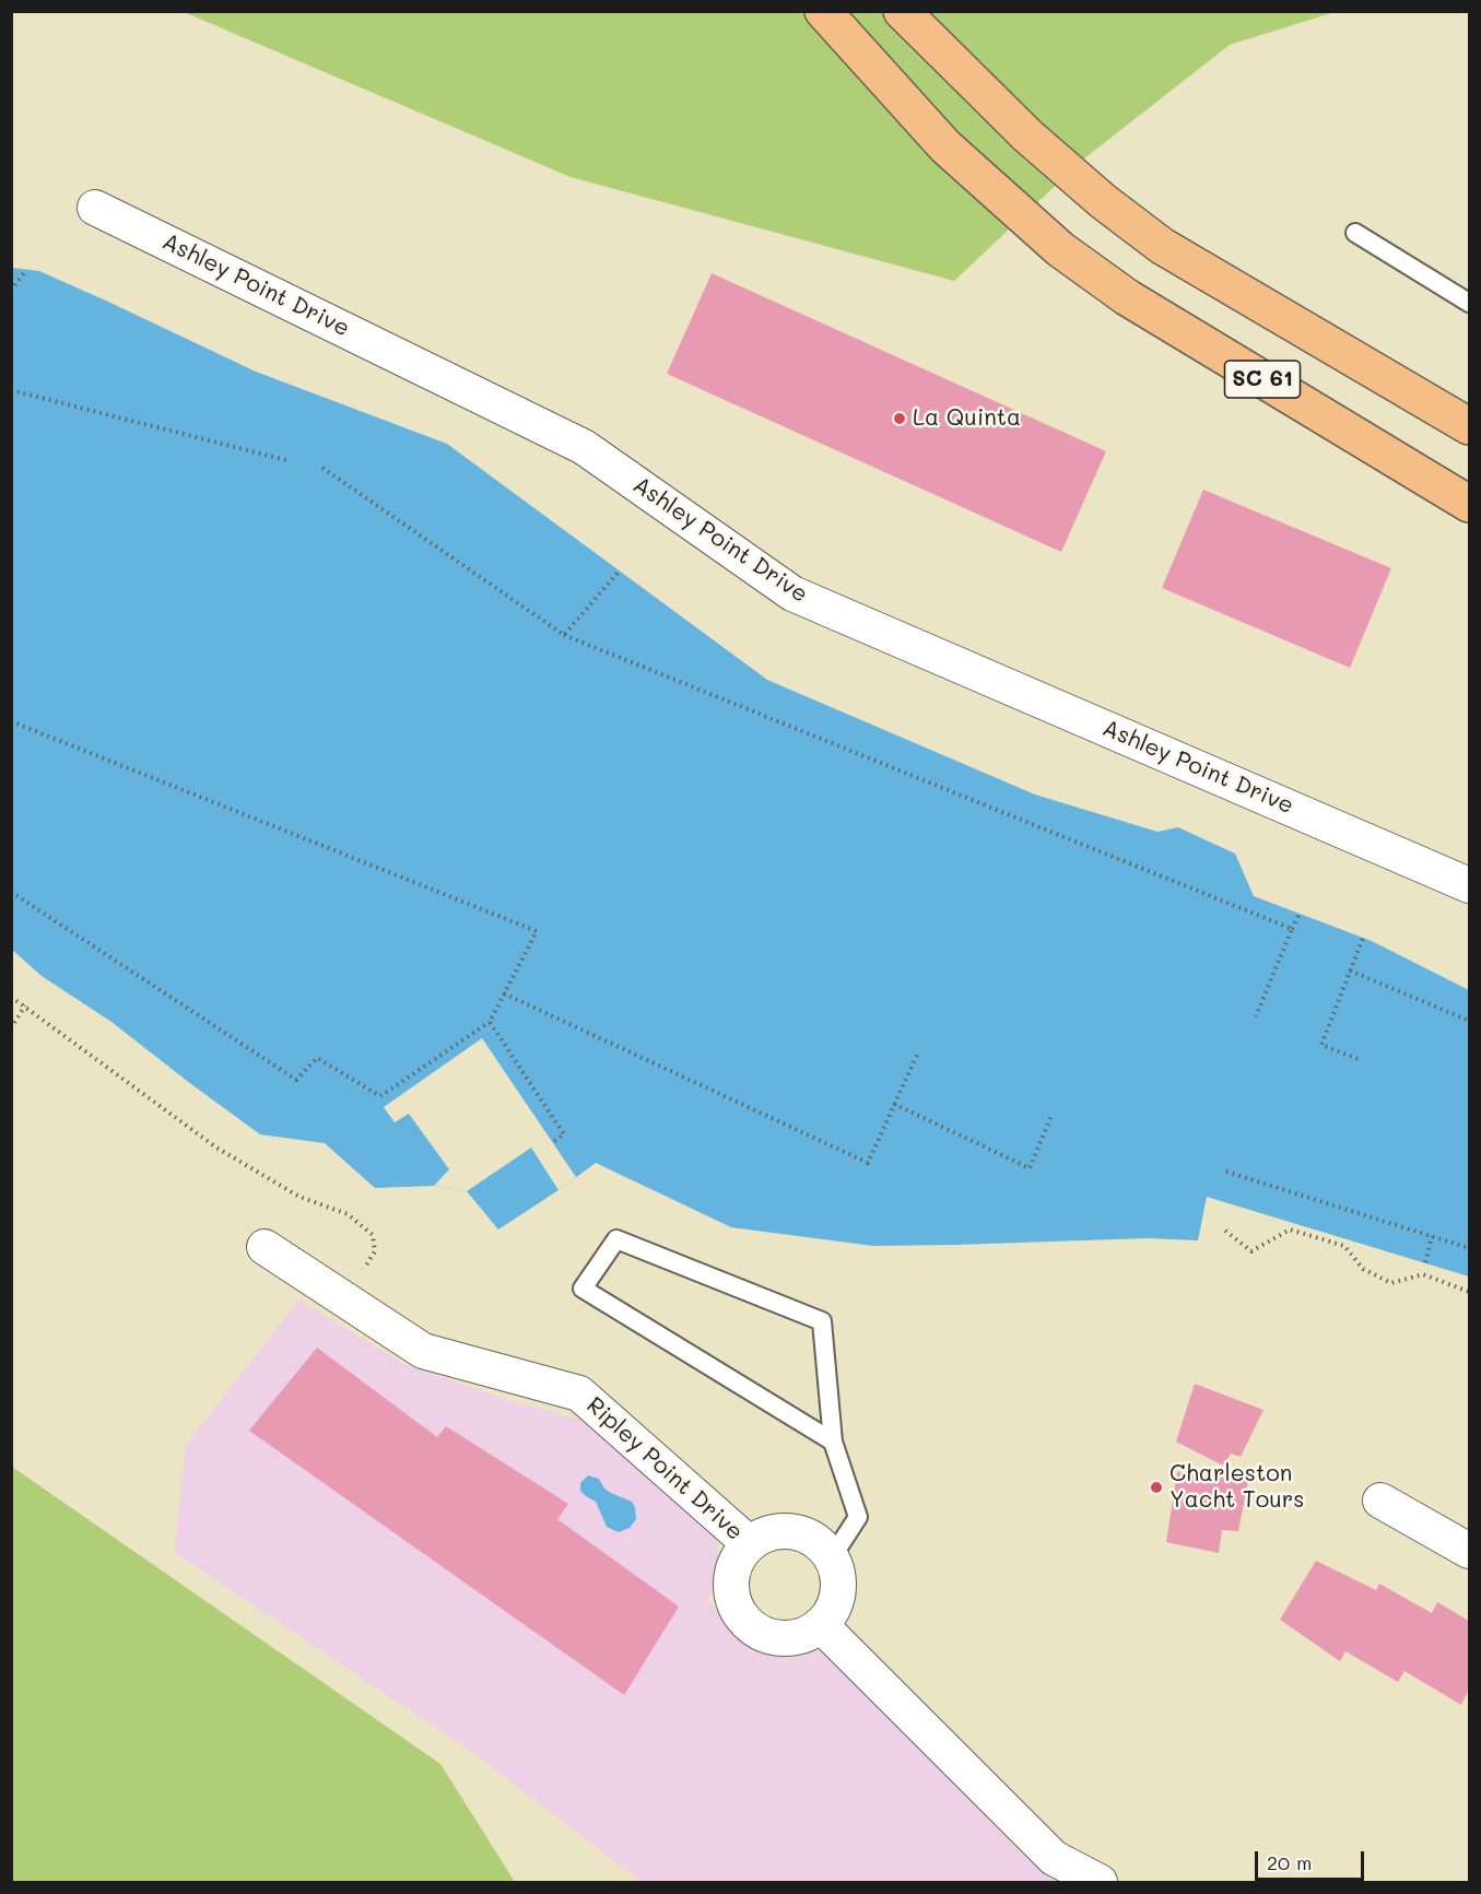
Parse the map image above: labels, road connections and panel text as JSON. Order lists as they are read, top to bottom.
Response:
{
  "streets": {
    "highway": ["SC 61"],
    "street": ["Ashley Point Drive", "Ripley Point Drive"]
  },
  "places": ["La Quinta", "Charleston Yacht Tours"],
  "scale_bar": "20 m"
}
